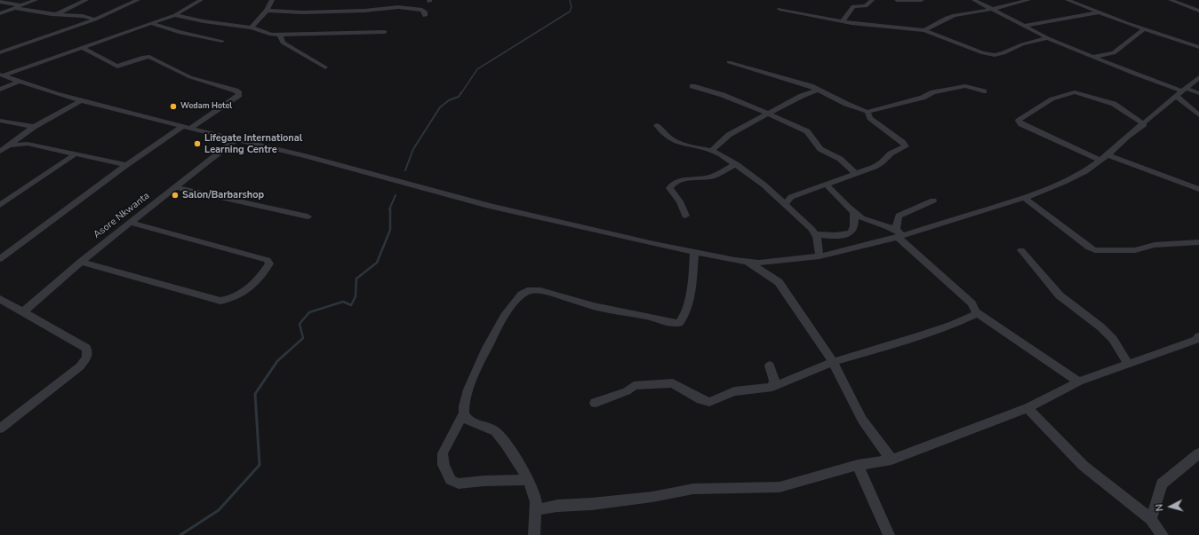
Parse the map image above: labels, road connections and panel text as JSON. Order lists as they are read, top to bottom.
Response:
{
  "streets": {
    "street": ["Asore Nkwanta"]
  },
  "places": ["Wedam Hotel", "Lifegate International Learning Centre", "Salon/Barbarshop"],
  "north": "left"
}
